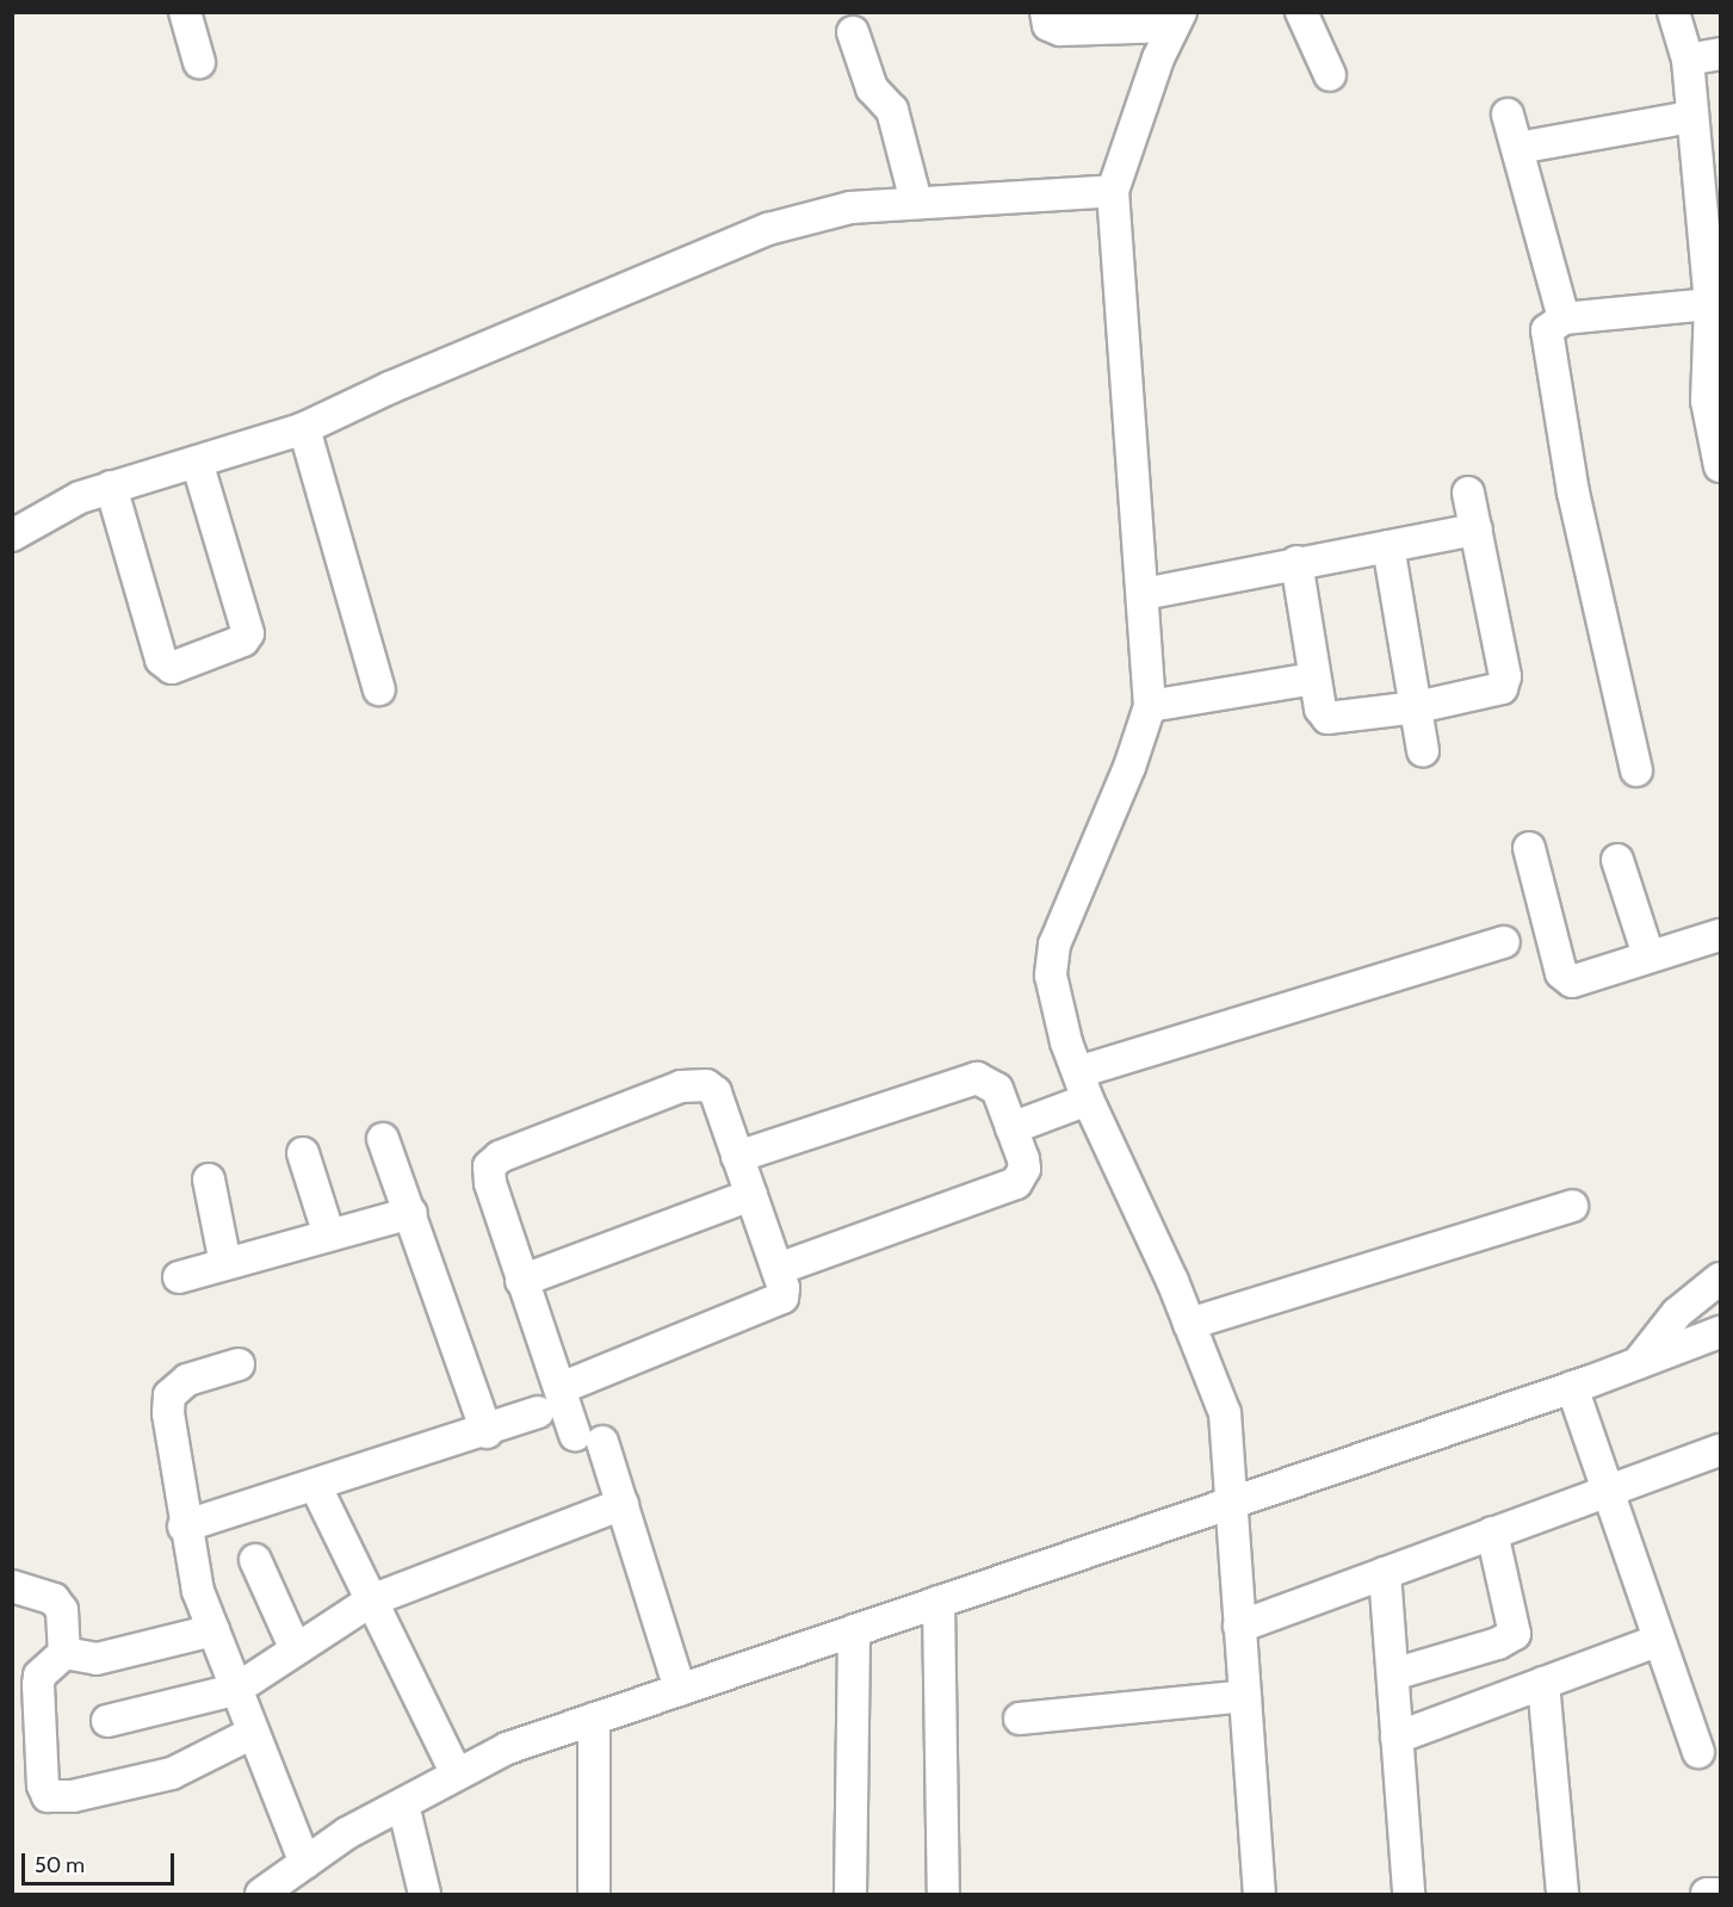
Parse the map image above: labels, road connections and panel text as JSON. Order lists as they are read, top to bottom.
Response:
{
  "scale_bar": "50 m"
}
